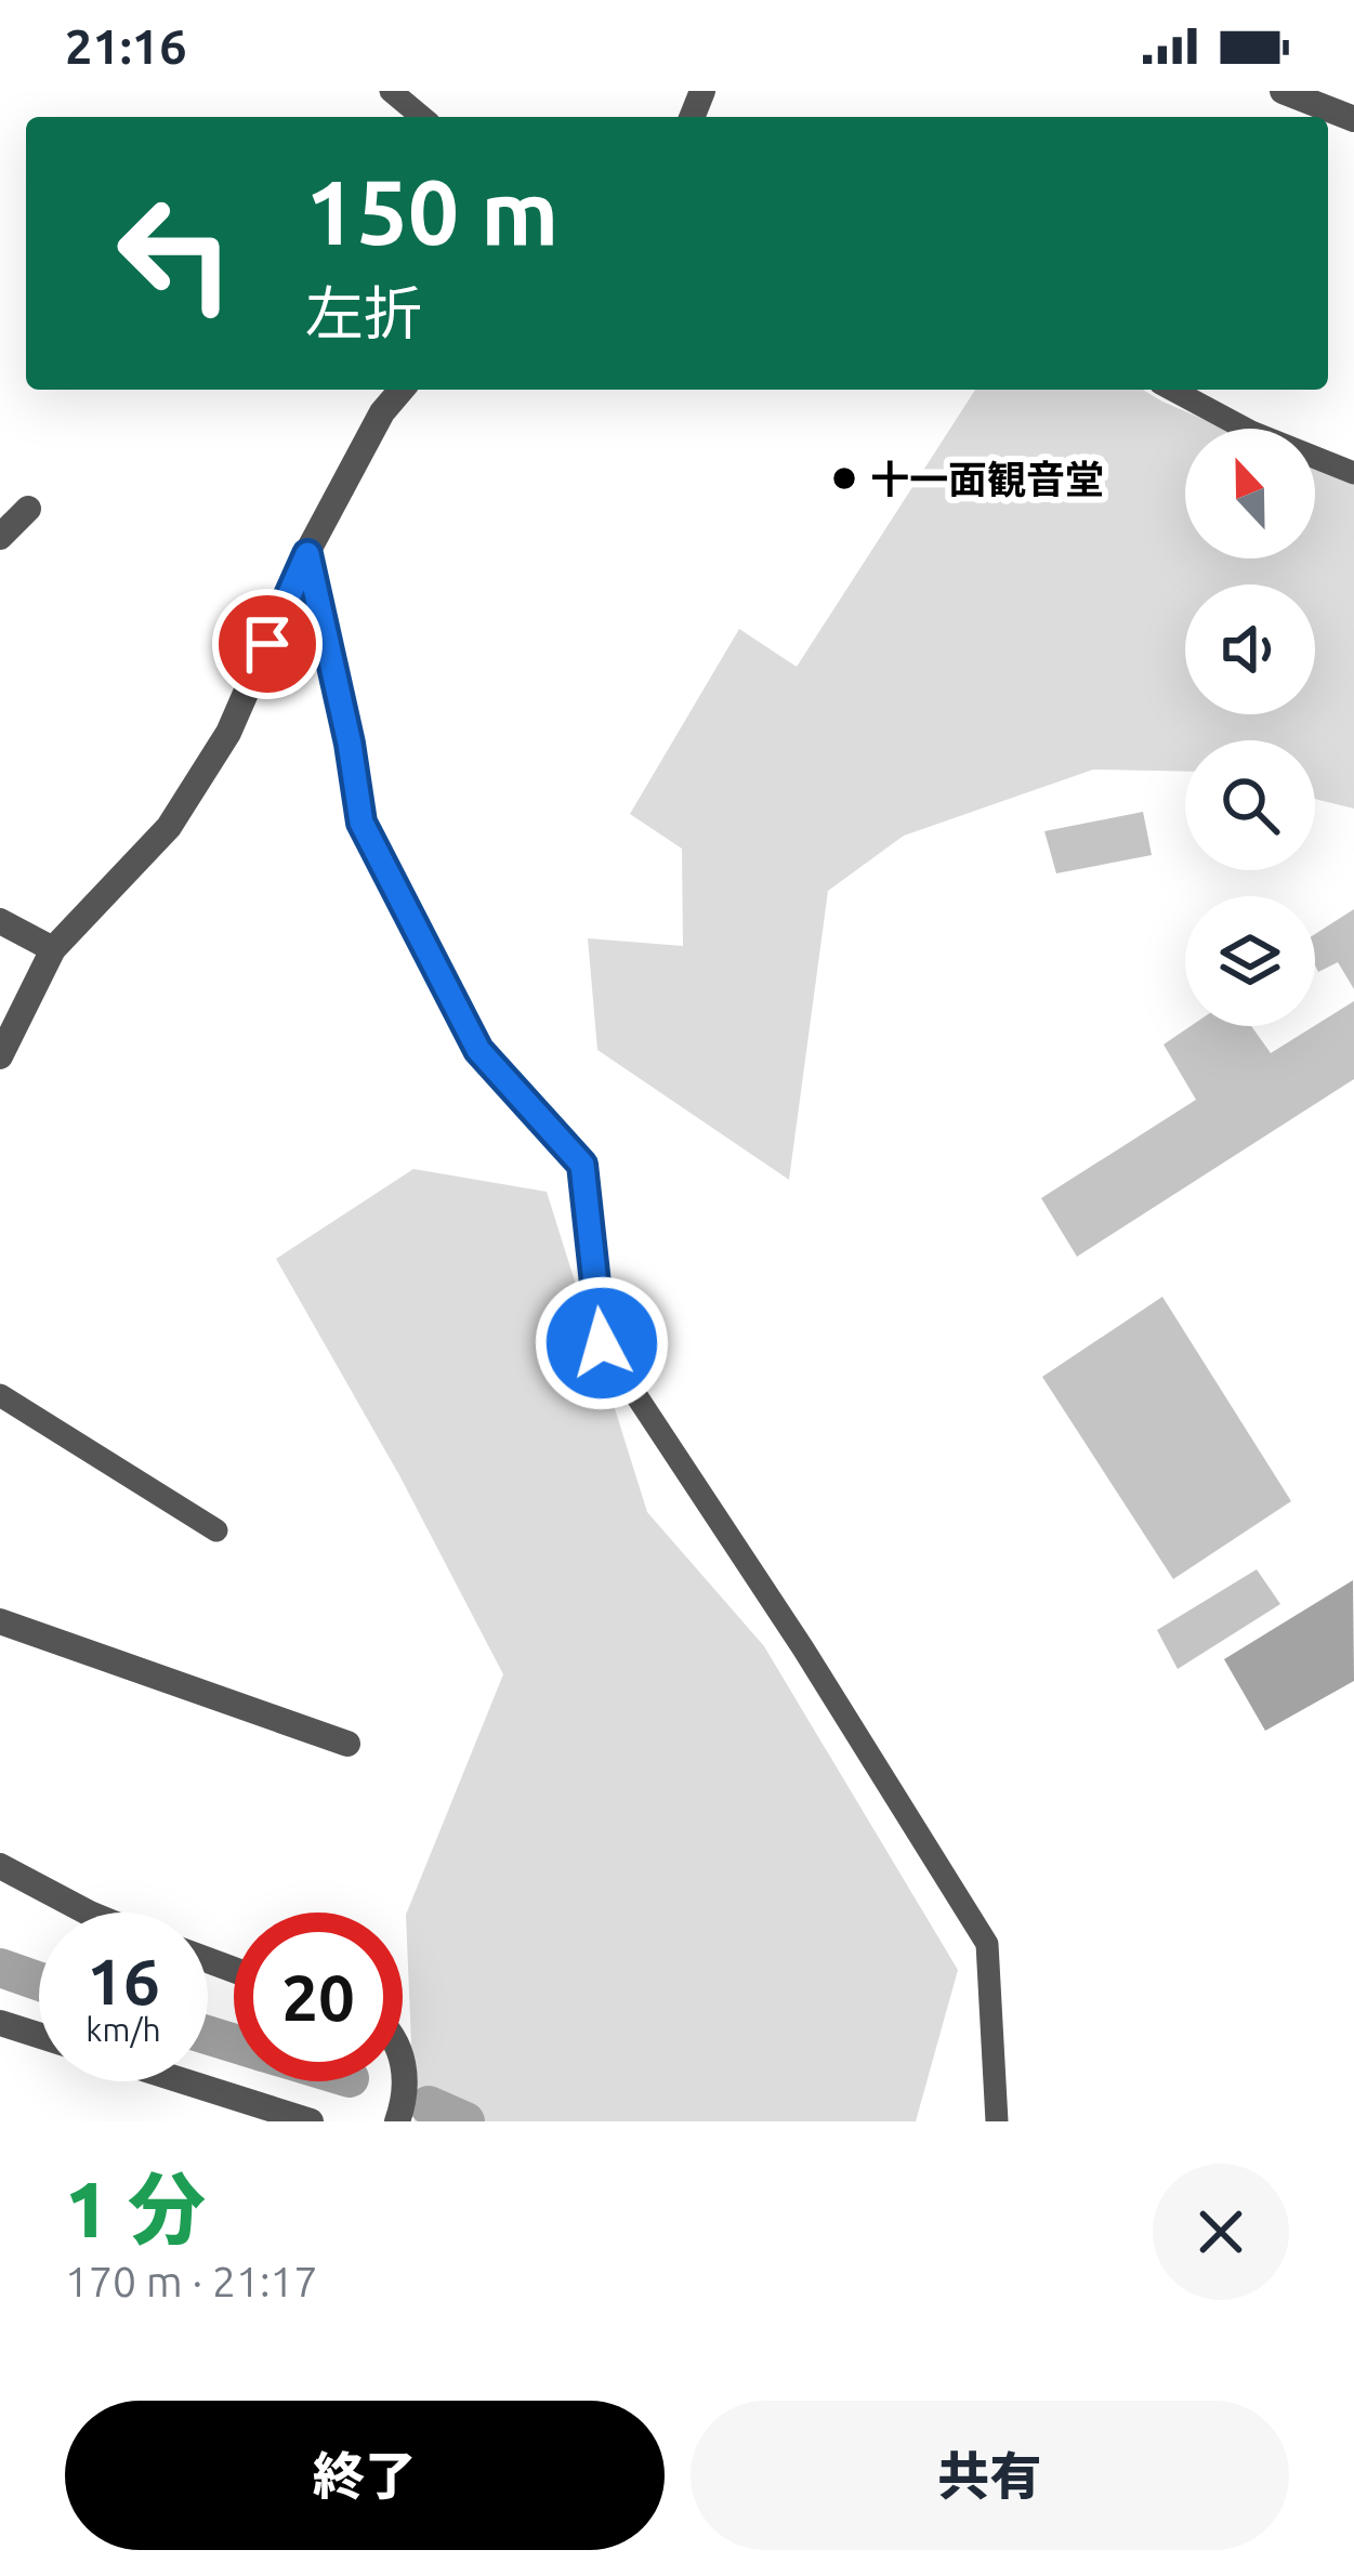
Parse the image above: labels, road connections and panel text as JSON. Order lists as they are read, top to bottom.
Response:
{
  "places": ["十一面観音堂"],
  "north": "top",
  "page": {
    "status": "21:16",
    "turn": ["150 m", "左折"],
    "speed": "16 km/h",
    "limit": "20",
    "heading": ["1 分", "170 m · 21:17"],
    "buttons": ["終了", "共有"]
  }
}
